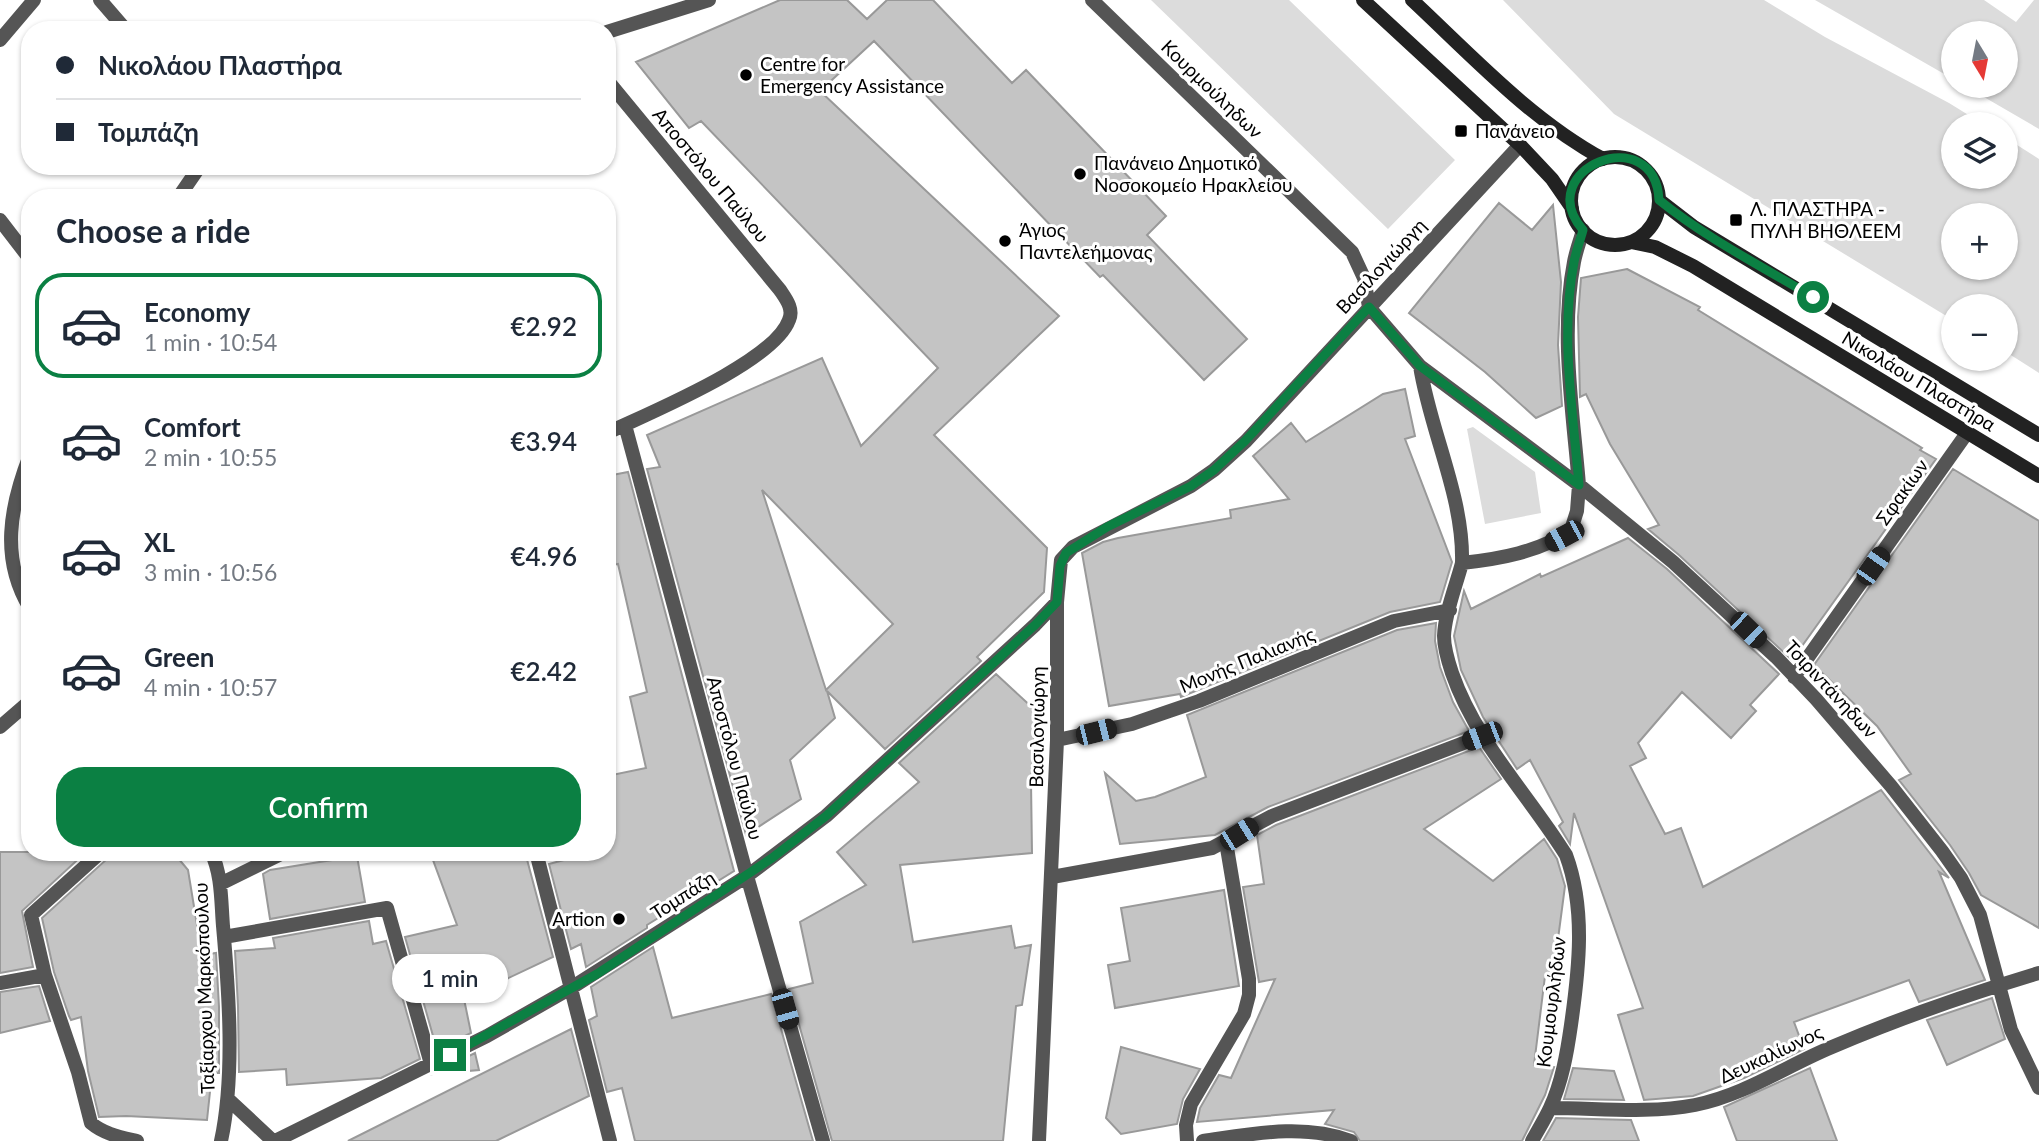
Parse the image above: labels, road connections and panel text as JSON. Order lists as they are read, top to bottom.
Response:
{
  "streets": {
    "main road": ["Νικολάου Πλαστήρα"],
    "street": [
      "Κουρμούληδων",
      "Αποστόλου Παύλου",
      "Βασιλογιώργη",
      "Σφακίων",
      "Μονής Παλιανής",
      "Τσιριντάνηδων",
      "Τομπάζη",
      "Ταξίαρχου Μαρκόπουλου",
      "Κουμουρλήδων",
      "Δευκαλίωνος"
    ]
  },
  "crossings": [
    ["Κουρμούληδων", "Βασιλογιώργη"],
    ["Κουρμούληδων", "Τσιριντάνηδων"],
    ["Κουρμούληδων", "Κουμουρλήδων"],
    ["Αποστόλου Παύλου", "Τομπάζη"],
    ["Βασιλογιώργη", "Μονής Παλιανής"],
    ["Βασιλογιώργη", "Τομπάζη"],
    ["Νικολάου Πλαστήρα", "Σφακίων"],
    ["Σφακίων", "Τσιριντάνηδων"],
    ["Μονής Παλιανής", "Κουμουρλήδων"],
    ["Τσιριντάνηδων", "Κουμουρλήδων"],
    ["Τσιριντάνηδων", "Δευκαλίωνος"],
    ["Κουμουρλήδων", "Δευκαλίωνος"]
  ],
  "places": {
    "other": [
      "Centre for Emergency Assistance",
      "Πανάνειο Δημοτικό Νοσοκομείο Ηρακλείου",
      "Άγιος Παντελεήμονας",
      "Artion"
    ],
    "transit": ["Πανάνειο", "Λ. ΠΛΑΣΤΗΡΑ - ΠΥΛΗ ΒΗΘΛΕΕΜ"]
  },
  "north": "bottom",
  "page": {
    "map_buttons": ["+", "−"],
    "banner": ["Νικολάου Πλαστήρα", "Τομπάζη"],
    "heading": "Choose a ride",
    "list": [
      {
        "name": "Economy",
        "note": "1 min · 10:54",
        "value": "€2.92"
      },
      {
        "name": "Comfort",
        "note": "2 min · 10:55",
        "value": "€3.94"
      },
      {
        "name": "XL",
        "note": "3 min · 10:56",
        "value": "€4.96"
      },
      {
        "name": "Green",
        "note": "4 min · 10:57",
        "value": "€2.42"
      }
    ],
    "buttons": "Confirm",
    "bubble": "1 min"
  }
}
